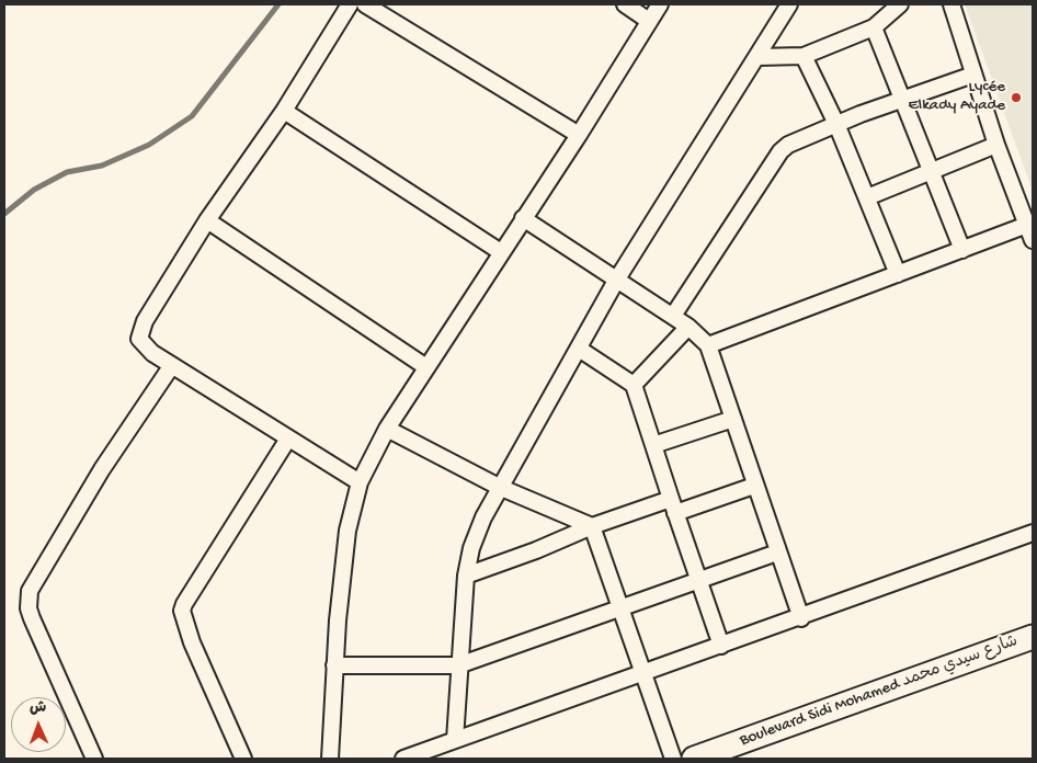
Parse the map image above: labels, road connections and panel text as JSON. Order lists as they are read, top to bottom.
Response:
{
  "streets": {
    "main road": ["Boulevard Sidi Mohamed شارع سيدي محمد"]
  },
  "places": ["Lycée Elkady Ayade"],
  "north": "top"
}
